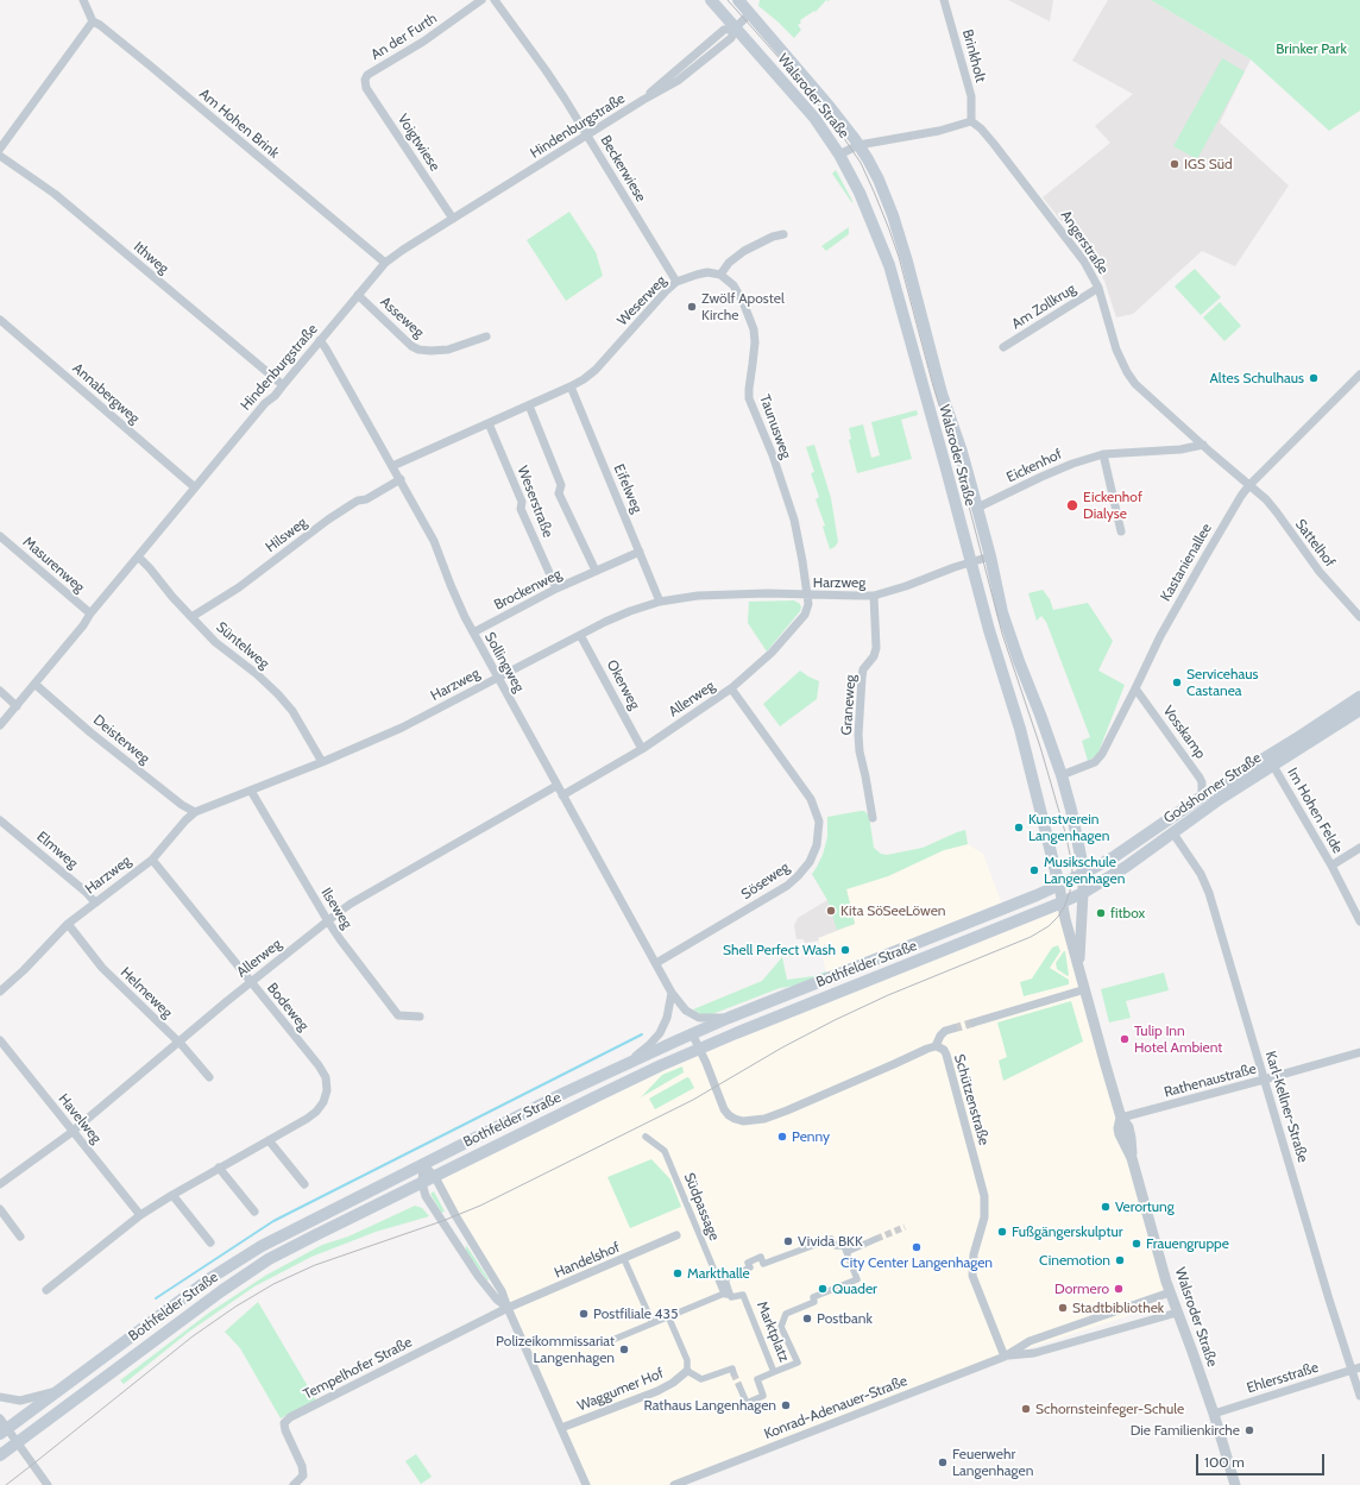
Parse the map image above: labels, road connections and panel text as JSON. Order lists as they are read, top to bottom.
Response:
{
  "streets": {
    "main road": ["Walsroder Straße", "Godshorner Straße", "Bothfelder Straße"],
    "street": [
      "An der Furth",
      "Brinkholt",
      "Am Hohen Brink",
      "Hindenburgstraße",
      "Voigtwiese",
      "Beckerwiese",
      "Angerstraße",
      "Ithweg",
      "Weserweg",
      "Am Zollkrug",
      "Asseweg",
      "Annabergweg",
      "Taunusweg",
      "Eickenhof",
      "Eifelweg",
      "Weserstraße",
      "Hilsweg",
      "Sattelhof",
      "Kastanienallee",
      "Masurenweg",
      "Harzweg",
      "Brockenweg",
      "Süntelweg",
      "Sollingweg",
      "Okerweg",
      "Allerweg",
      "Graneweg",
      "Vosskamp",
      "Deisterweg",
      "Im Hohen Felde",
      "Elmweg",
      "Söseweg",
      "Ilseweg",
      "Helmeweg",
      "Bodeweg",
      "Rathenaustraße",
      "Schützenstraße",
      "Karl-Kellner-Straße",
      "Havelweg",
      "Südpassage",
      "Handelshof",
      "Marktplatz",
      "Tempelhofer Straße",
      "Ehlersstraße",
      "Waggumer Hof",
      "Konrad-Adenauer-Straße"
    ]
  },
  "crossings": [
    ["An der Furth", "Voigtwiese"],
    ["Brinkholt", "Angerstraße"],
    ["Walsroder Straße", "Hindenburgstraße"],
    ["Walsroder Straße", "Eickenhof"],
    ["Walsroder Straße", "Kastanienallee"],
    ["Walsroder Straße", "Harzweg"],
    ["Walsroder Straße", "Godshorner Straße"],
    ["Walsroder Straße", "Bothfelder Straße"],
    ["Walsroder Straße", "Rathenaustraße"],
    ["Walsroder Straße", "Ehlersstraße"],
    ["Walsroder Straße", "Konrad-Adenauer-Straße"],
    ["Am Hohen Brink", "Hindenburgstraße"],
    ["Hindenburgstraße", "Voigtwiese"],
    ["Hindenburgstraße", "Beckerwiese"],
    ["Hindenburgstraße", "Ithweg"],
    ["Hindenburgstraße", "Asseweg"],
    ["Hindenburgstraße", "Annabergweg"],
    ["Hindenburgstraße", "Masurenweg"],
    ["Hindenburgstraße", "Süntelweg"],
    ["Hindenburgstraße", "Sollingweg"],
    ["Hindenburgstraße", "Deisterweg"],
    ["Beckerwiese", "Weserweg"],
    ["Angerstraße", "Am Zollkrug"],
    ["Angerstraße", "Eickenhof"],
    ["Angerstraße", "Sattelhof"],
    ["Angerstraße", "Kastanienallee"],
    ["Weserweg", "Taunusweg"],
    ["Weserweg", "Eifelweg"],
    ["Weserweg", "Weserstraße"],
    ["Weserweg", "Sollingweg"],
    ["Taunusweg", "Harzweg"],
    ["Taunusweg", "Allerweg"],
    ["Eifelweg", "Harzweg"],
    ["Eifelweg", "Brockenweg"],
    ["Weserstraße", "Brockenweg"],
    ["Hilsweg", "Süntelweg"],
    ["Hilsweg", "Sollingweg"],
    ["Sattelhof", "Kastanienallee"],
    ["Kastanienallee", "Vosskamp"],
    ["Harzweg", "Süntelweg"],
    ["Harzweg", "Sollingweg"],
    ["Harzweg", "Okerweg"],
    ["Harzweg", "Allerweg"],
    ["Harzweg", "Graneweg"],
    ["Harzweg", "Deisterweg"],
    ["Harzweg", "Elmweg"],
    ["Harzweg", "Ilseweg"],
    ["Harzweg", "Helmeweg"],
    ["Harzweg", "Bodeweg"],
    ["Brockenweg", "Sollingweg"],
    ["Sollingweg", "Allerweg"],
    ["Sollingweg", "Söseweg"],
    ["Sollingweg", "Bothfelder Straße"],
    ["Okerweg", "Allerweg"],
    ["Allerweg", "Söseweg"],
    ["Allerweg", "Ilseweg"],
    ["Allerweg", "Helmeweg"],
    ["Allerweg", "Bodeweg"],
    ["Allerweg", "Havelweg"],
    ["Vosskamp", "Godshorner Straße"],
    ["Godshorner Straße", "Im Hohen Felde"],
    ["Godshorner Straße", "Bothfelder Straße"],
    ["Godshorner Straße", "Karl-Kellner-Straße"],
    ["Bothfelder Straße", "Schützenstraße"],
    ["Bodeweg", "Havelweg"],
    ["Rathenaustraße", "Karl-Kellner-Straße"],
    ["Schützenstraße", "Konrad-Adenauer-Straße"],
    ["Karl-Kellner-Straße", "Ehlersstraße"],
    ["Handelshof", "Tempelhofer Straße"]
  ],
  "parks": ["Brinker Park"],
  "places": [
    "IGS Süd",
    "Zwölf Apostel Kirche",
    "Altes Schulhaus",
    "Eickenhof Dialyse",
    "Servicehaus Castanea",
    "Kunstverein Langenhagen",
    "Musikschule Langenhagen",
    "Kita SöSeeLöwen",
    "fitbox",
    "Shell Perfect Wash",
    "Tulip Inn Hotel Ambient",
    "Penny",
    "Verortung",
    "Fußgängerskulptur",
    "Vivida BKK",
    "Frauengruppe",
    "City Center Langenhagen",
    "Cinemotion",
    "Markthalle",
    "Quader",
    "Dormero",
    "Stadtbibliothek",
    "Postfiliale 435",
    "Postbank",
    "Polizeikommissariat Langenhagen",
    "Rathaus Langenhagen",
    "Schornsteinfeger-Schule",
    "Die Familienkirche",
    "Feuerwehr Langenhagen"
  ],
  "scale_bar": "100 m"
}
